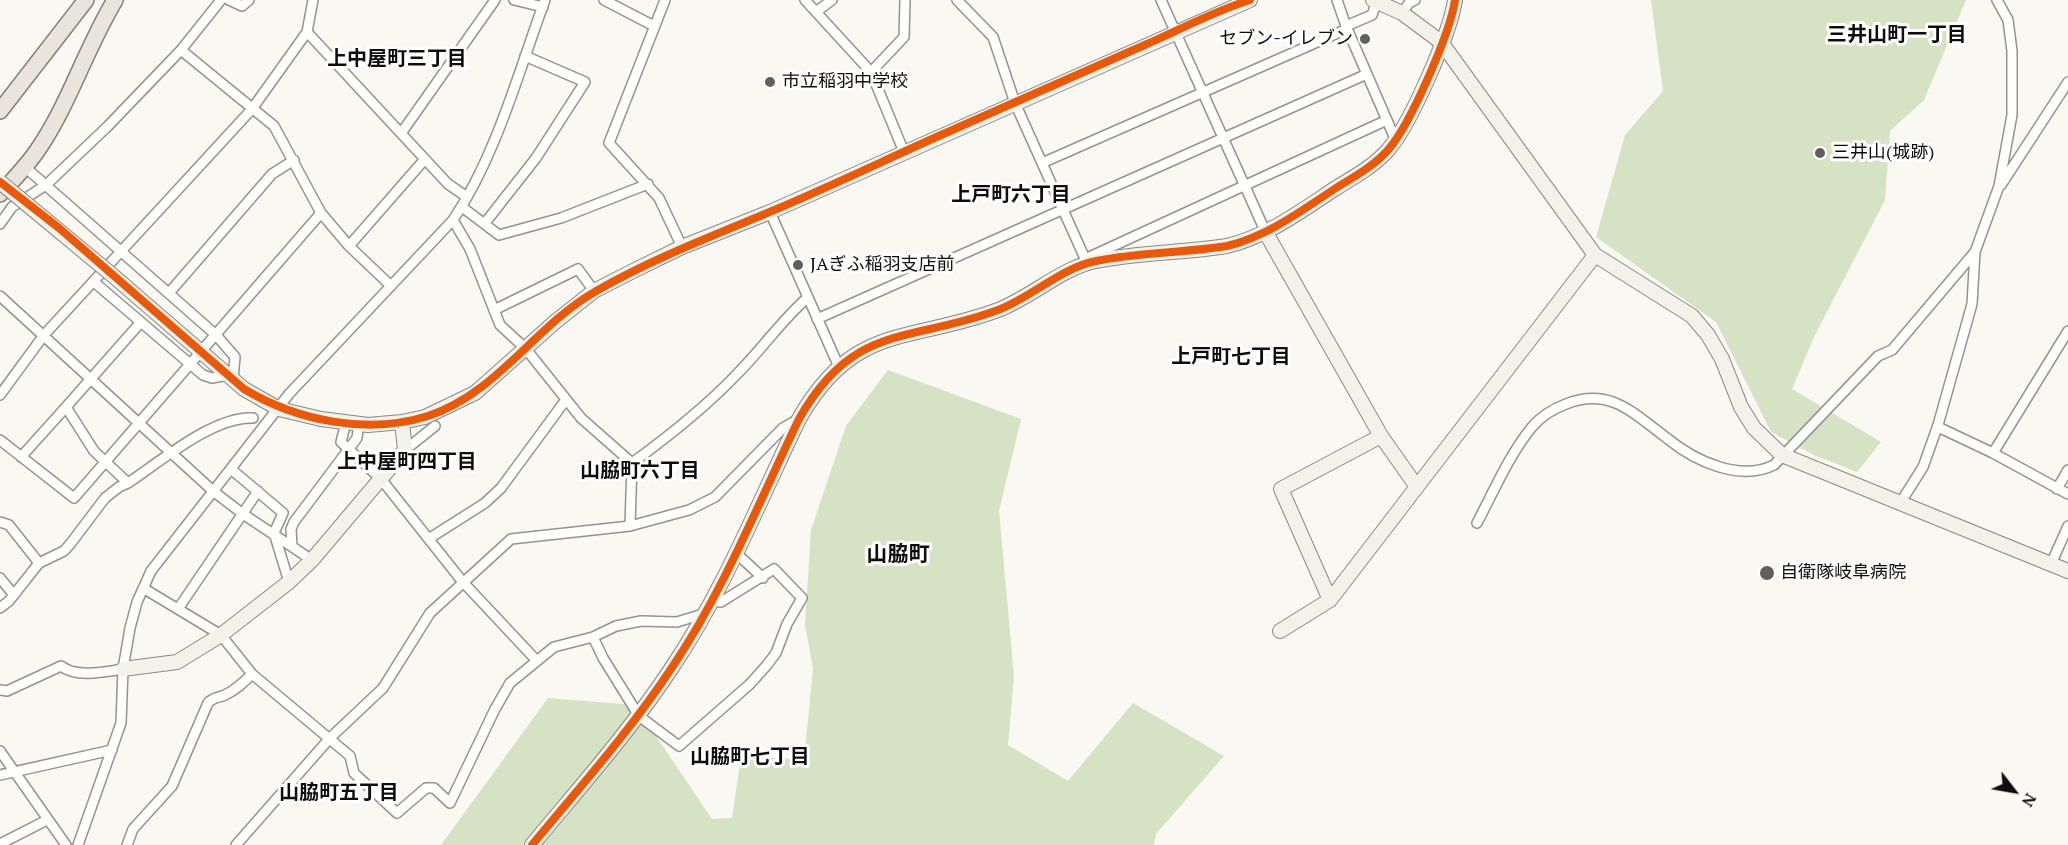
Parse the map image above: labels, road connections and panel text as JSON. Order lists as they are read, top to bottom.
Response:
{
  "districts": [
    "三井山町一丁目",
    "上中屋町三丁目",
    "上戸町六丁目",
    "上戸町七丁目",
    "上中屋町四丁目",
    "山脇町六丁目",
    "山脇町",
    "山脇町七丁目",
    "山脇町五丁目"
  ],
  "places": [
    "セブン-イレブン",
    "市立稲羽中学校",
    "三井山(城跡)",
    "JAぎふ稲羽支店前",
    "自衛隊岐阜病院"
  ],
  "north": "bottom right"
}
